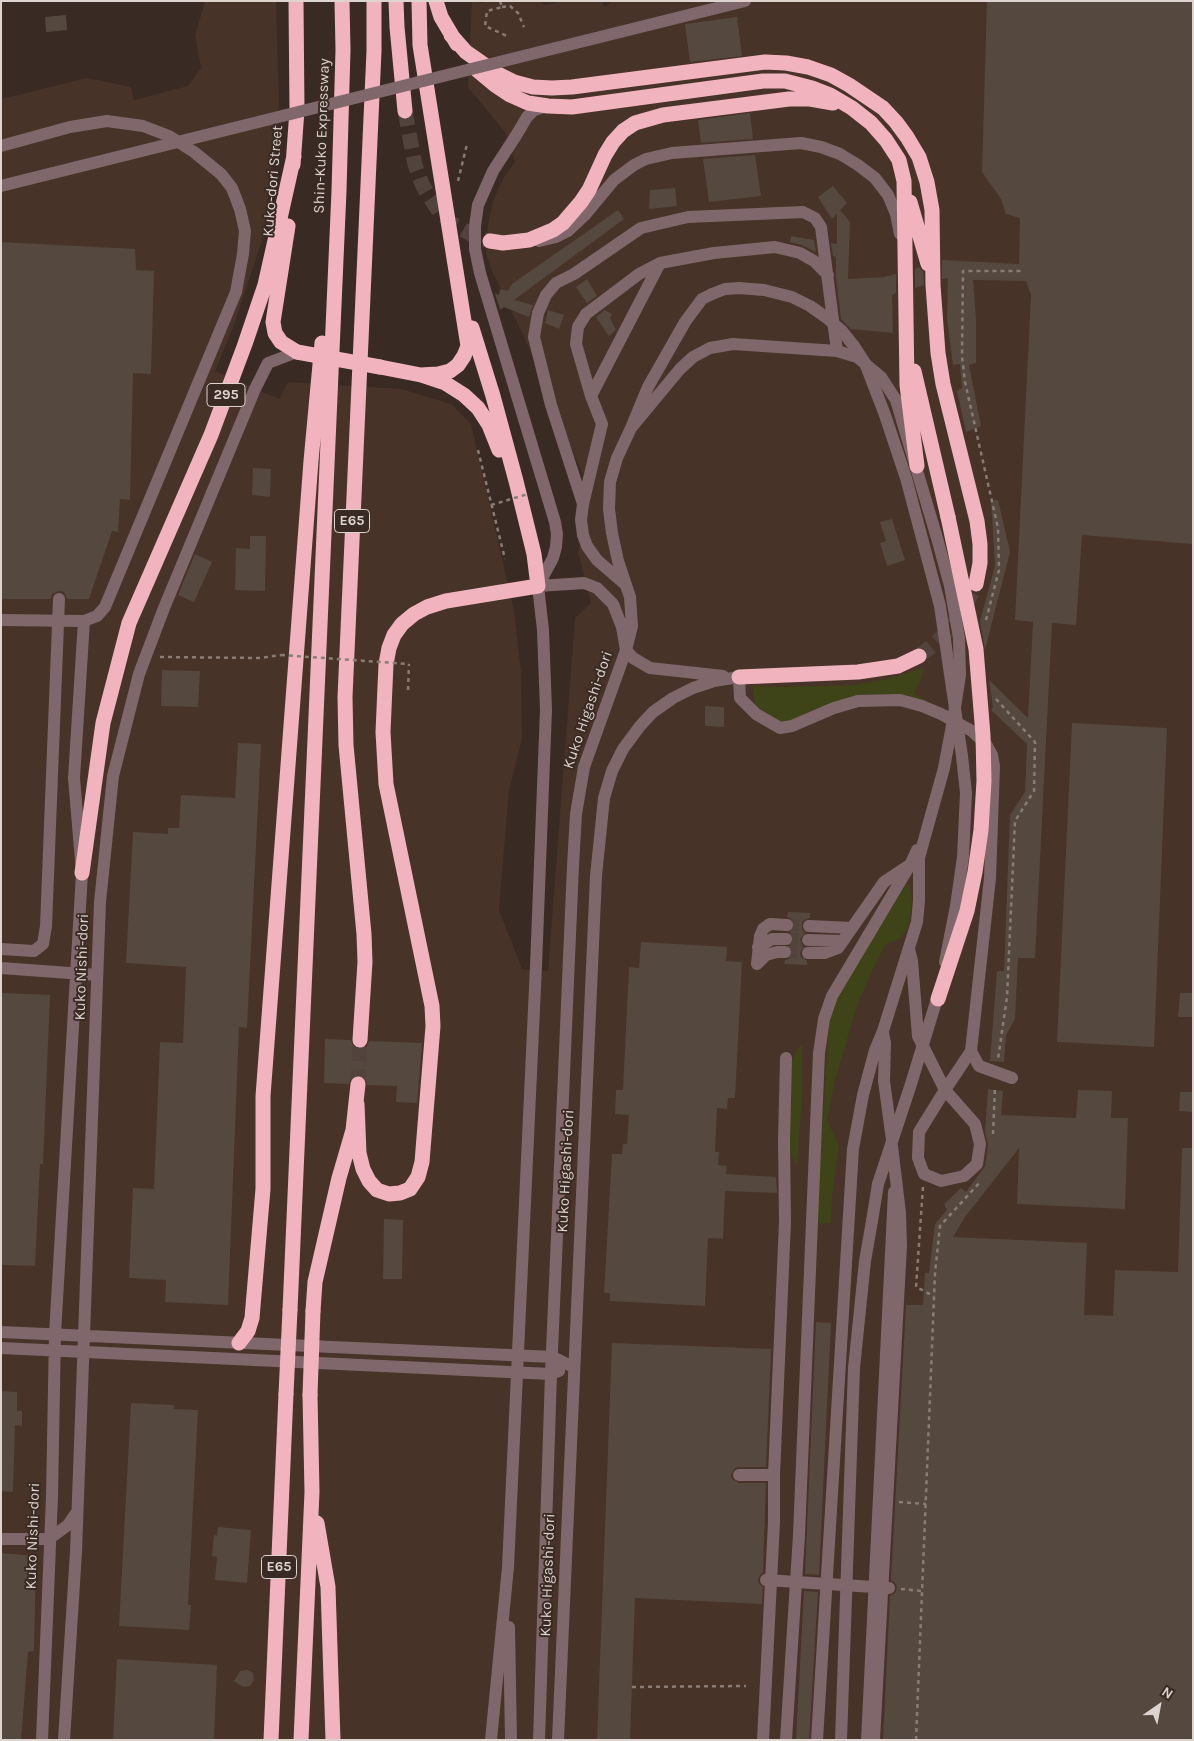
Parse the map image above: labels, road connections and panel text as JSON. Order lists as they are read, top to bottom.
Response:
{
  "streets": {
    "highway": [
      "Shin-Kuko Expressway",
      "Kuko-dori Street",
      "295",
      "E65"
    ],
    "street": ["Kuko Higashi-dori", "Kuko Nishi-dori"]
  },
  "crossings": [
    ["Shin-Kuko Expressway", "E65"],
    ["Kuko-dori Street", "295"],
    ["Kuko-dori Street", "Kuko Nishi-dori"],
    ["295", "Kuko Nishi-dori"]
  ],
  "north": "top right"
}
